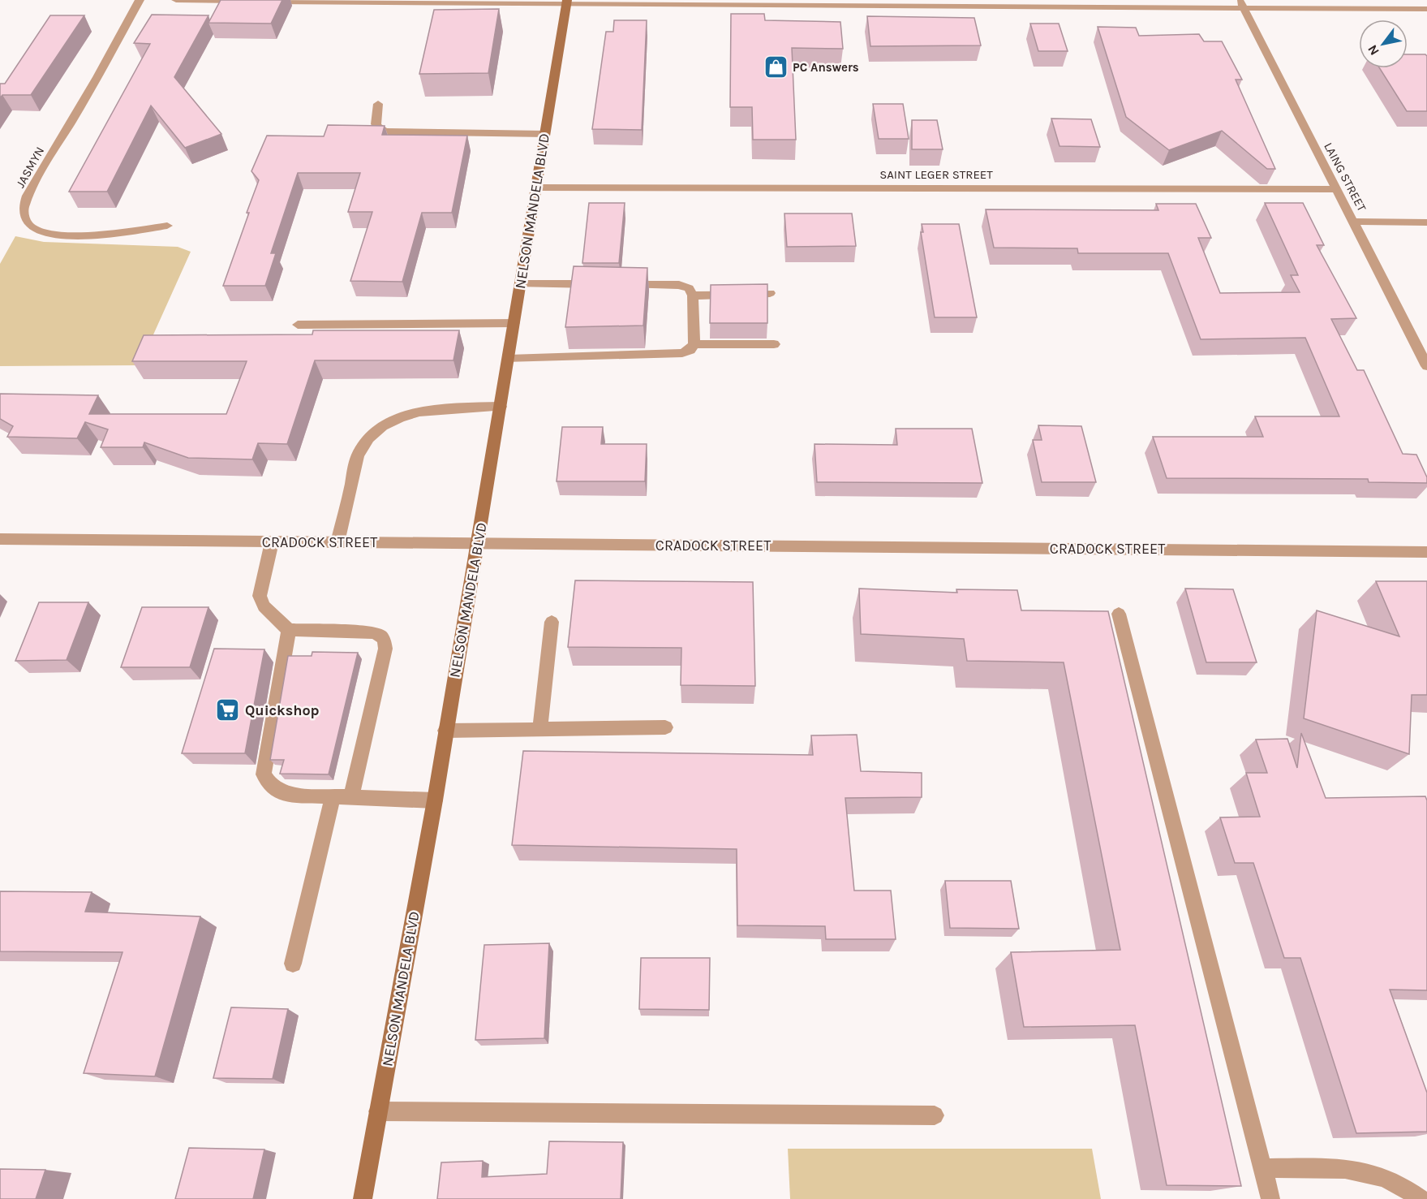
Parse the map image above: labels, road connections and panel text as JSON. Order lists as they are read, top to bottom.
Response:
{
  "streets": {
    "street": [
      "JASMYN",
      "SAINT LEGER STREET",
      "LAING STREET",
      "NELSON MANDELA BLVD",
      "CRADOCK STREET"
    ]
  },
  "crossings": [
    ["SAINT LEGER STREET", "LAING STREET"],
    ["SAINT LEGER STREET", "NELSON MANDELA BLVD"],
    ["NELSON MANDELA BLVD", "CRADOCK STREET"]
  ],
  "places": {
    "shop": ["PC Answers"],
    "supermarket": ["Quickshop"]
  },
  "north": "bottom left"
}
